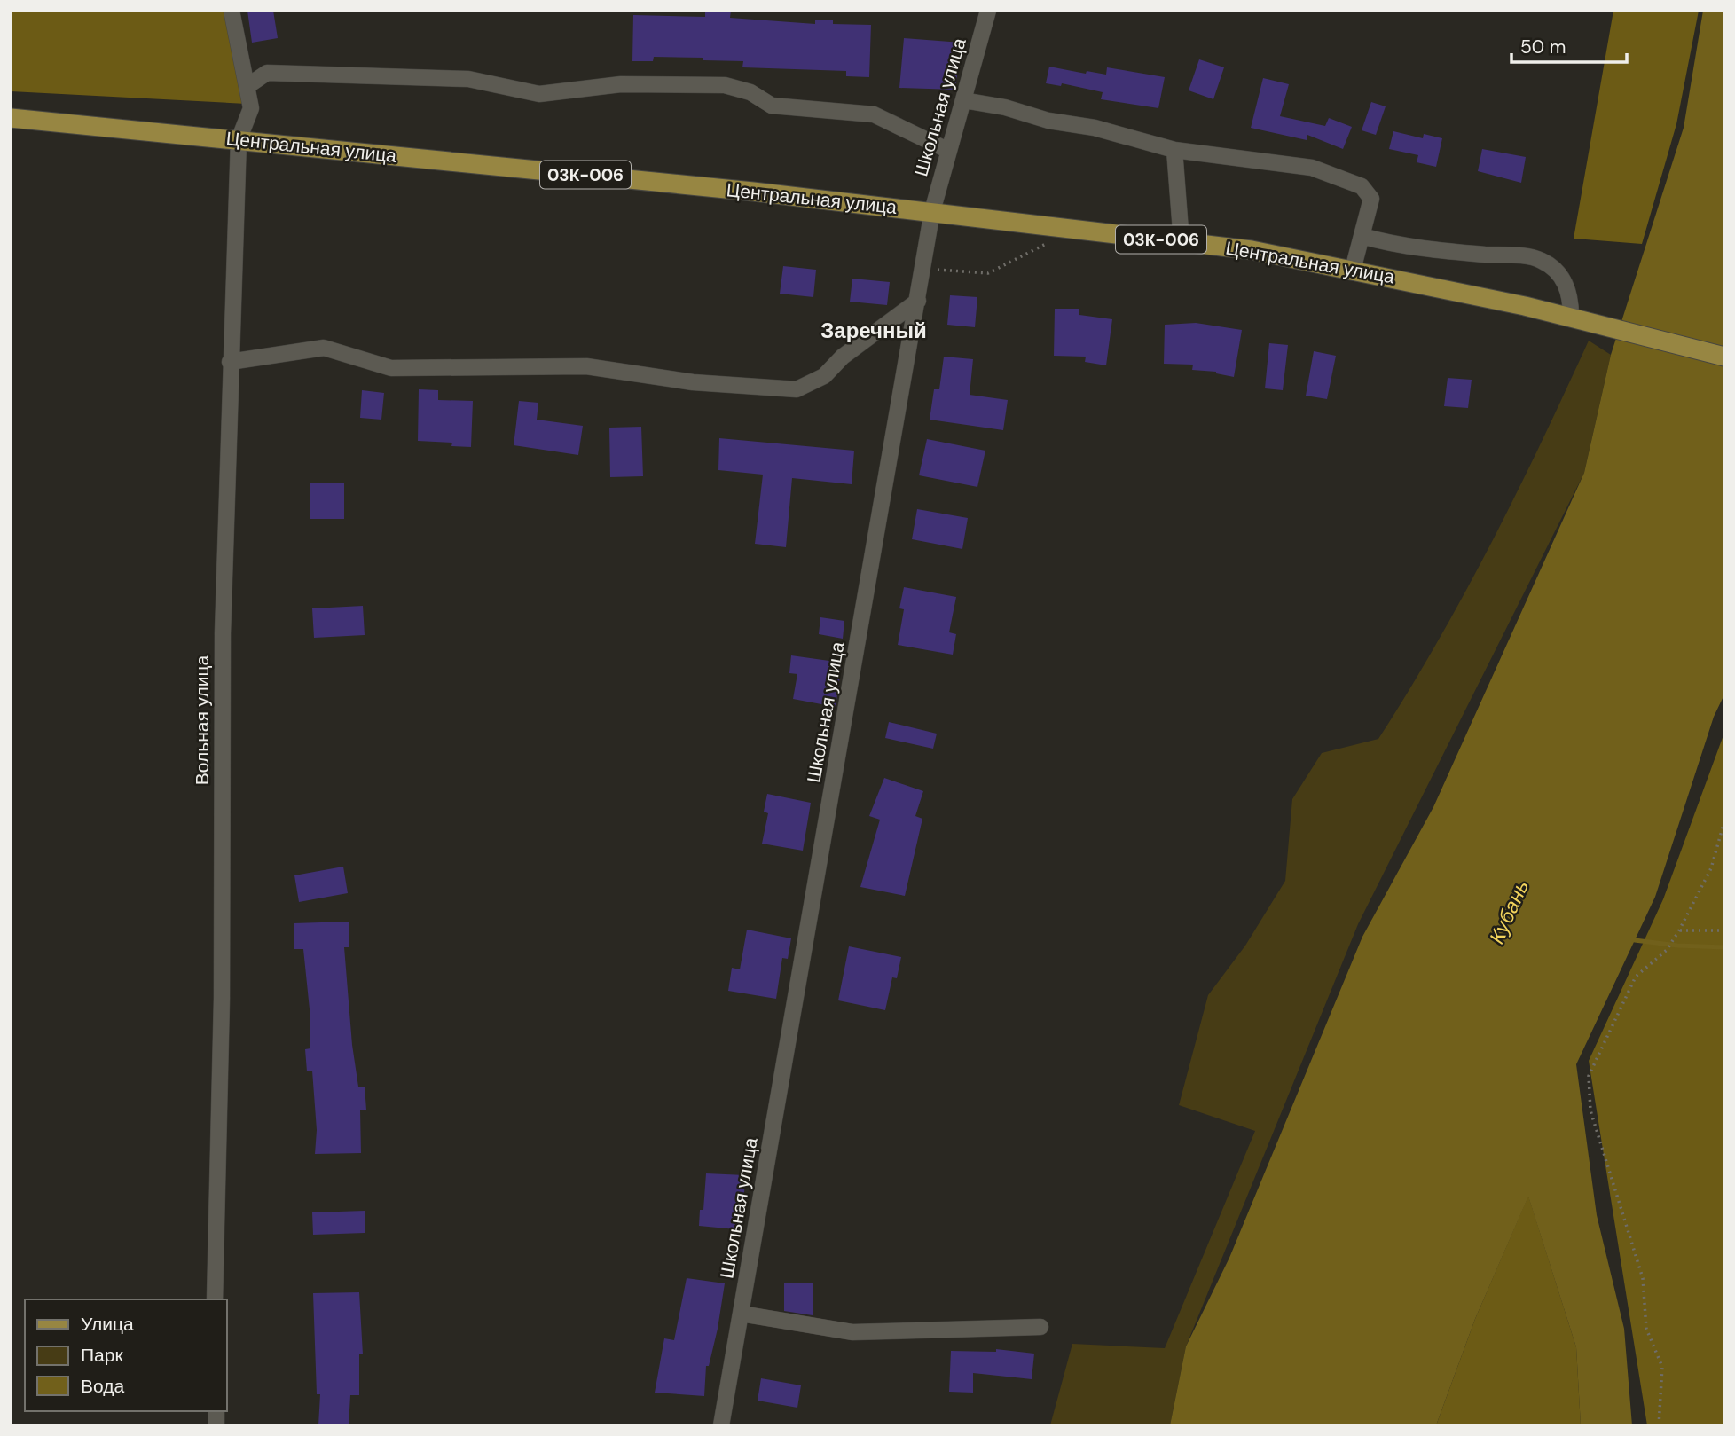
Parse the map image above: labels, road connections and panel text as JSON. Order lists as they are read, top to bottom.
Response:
{
  "streets": {
    "main road": ["Центральная улица", "03К-006"],
    "street": ["Школьная улица", "Вольная улица"]
  },
  "crossings": [
    ["Школьная улица", "Центральная улица"],
    ["Центральная улица", "03К-006"],
    ["Центральная улица", "Вольная улица"]
  ],
  "districts": ["Заречный"],
  "water": ["Кубань"],
  "legend": ["Улица", "Парк", "Вода"],
  "scale_bar": "50 m"
}
